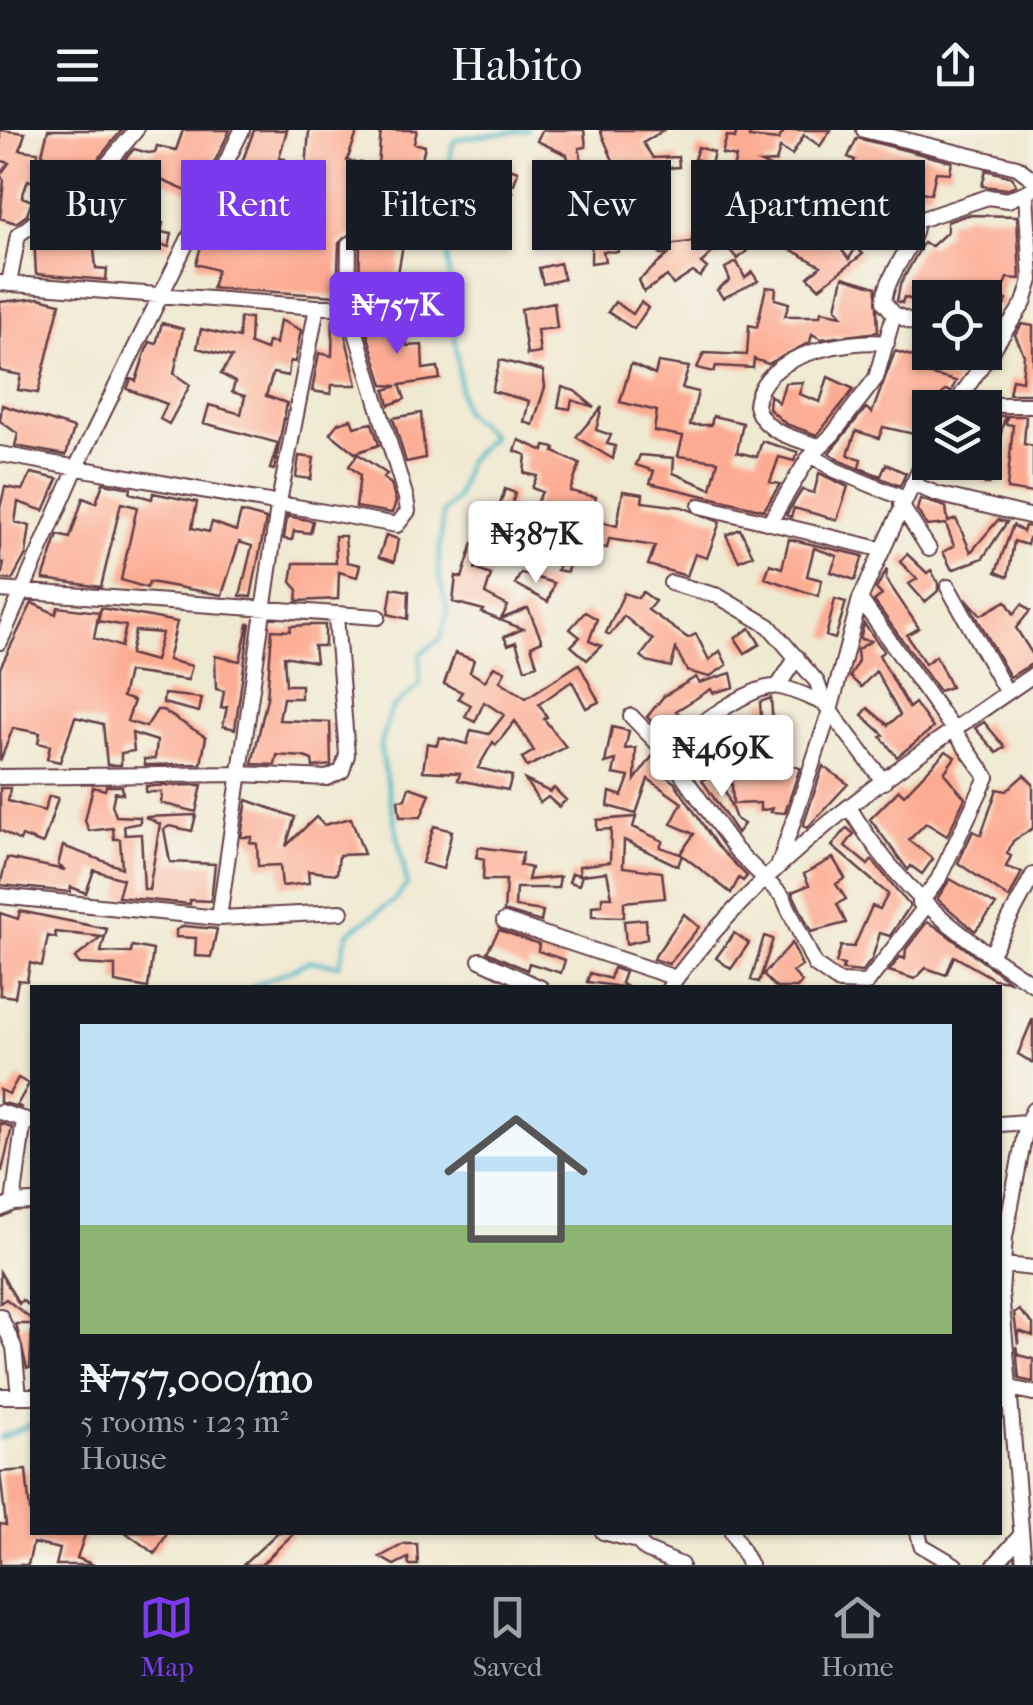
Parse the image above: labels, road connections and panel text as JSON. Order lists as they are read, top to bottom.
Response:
{
  "page": {
    "header": "Habito",
    "chip": [
      "Buy",
      "Rent",
      "Filters",
      "New",
      "Apartment"
    ],
    "price": ["₦757K", "₦387K", "₦469K"],
    "list": [
      {
        "name": "₦757,000/mo",
        "note": "5 rooms · 123 m² · House"
      }
    ],
    "tabs": ["Map", "Saved", "Home"]
  }
}
